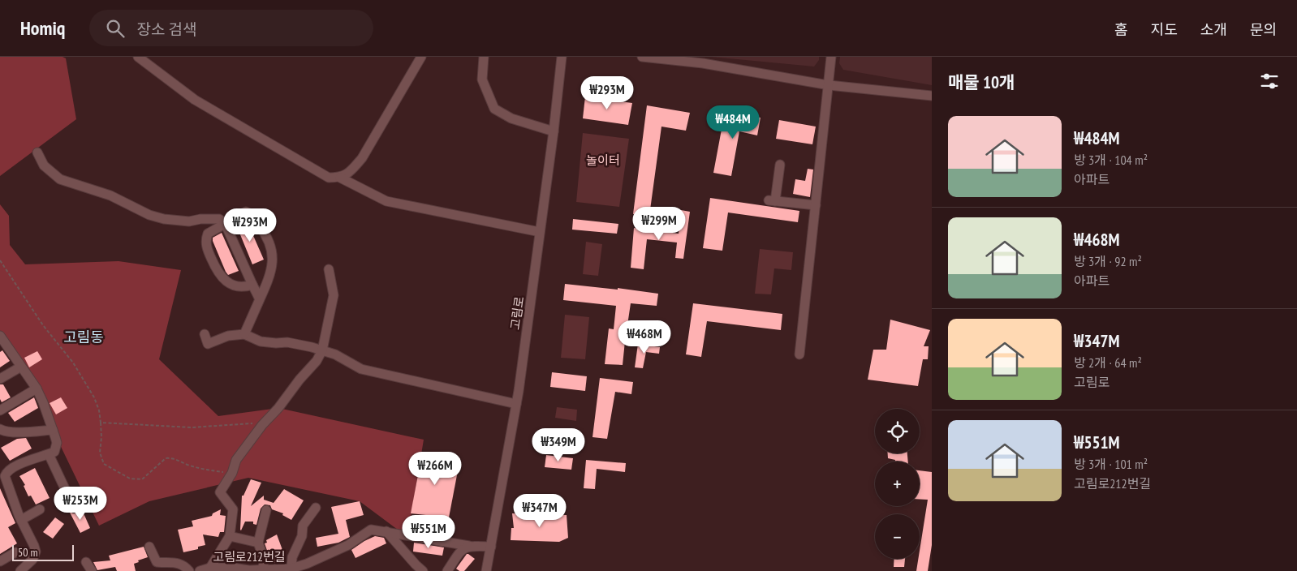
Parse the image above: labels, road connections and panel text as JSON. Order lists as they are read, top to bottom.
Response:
{
  "streets": {
    "street": ["고림로", "고림로212번길"]
  },
  "crossings": [
    ["고림로", "고림로212번길"]
  ],
  "districts": ["고림동"],
  "parks": ["놀이터"],
  "scale_bar": "50 m",
  "page": {
    "header": "Homiq",
    "search": "장소 검색",
    "nav": [
      "홈",
      "지도",
      "소개",
      "문의"
    ],
    "heading": "매물 10개",
    "price": [
      "₩293M",
      "₩484M",
      "₩299M",
      "₩293M",
      "₩468M",
      "₩349M",
      "₩266M",
      "₩253M",
      "₩347M",
      "₩551M"
    ],
    "list": [
      {
        "name": "₩484M",
        "note": "방 3개 · 104 m² · 아파트"
      },
      {
        "name": "₩468M",
        "note": "방 3개 · 92 m² · 아파트"
      },
      {
        "name": "₩347M",
        "note": "방 2개 · 64 m² · 고림로"
      },
      {
        "name": "₩551M",
        "note": "방 3개 · 101 m² · 고림로212번길"
      }
    ],
    "map_buttons": ["+", "−"],
    "scale": "50 m"
  }
}
